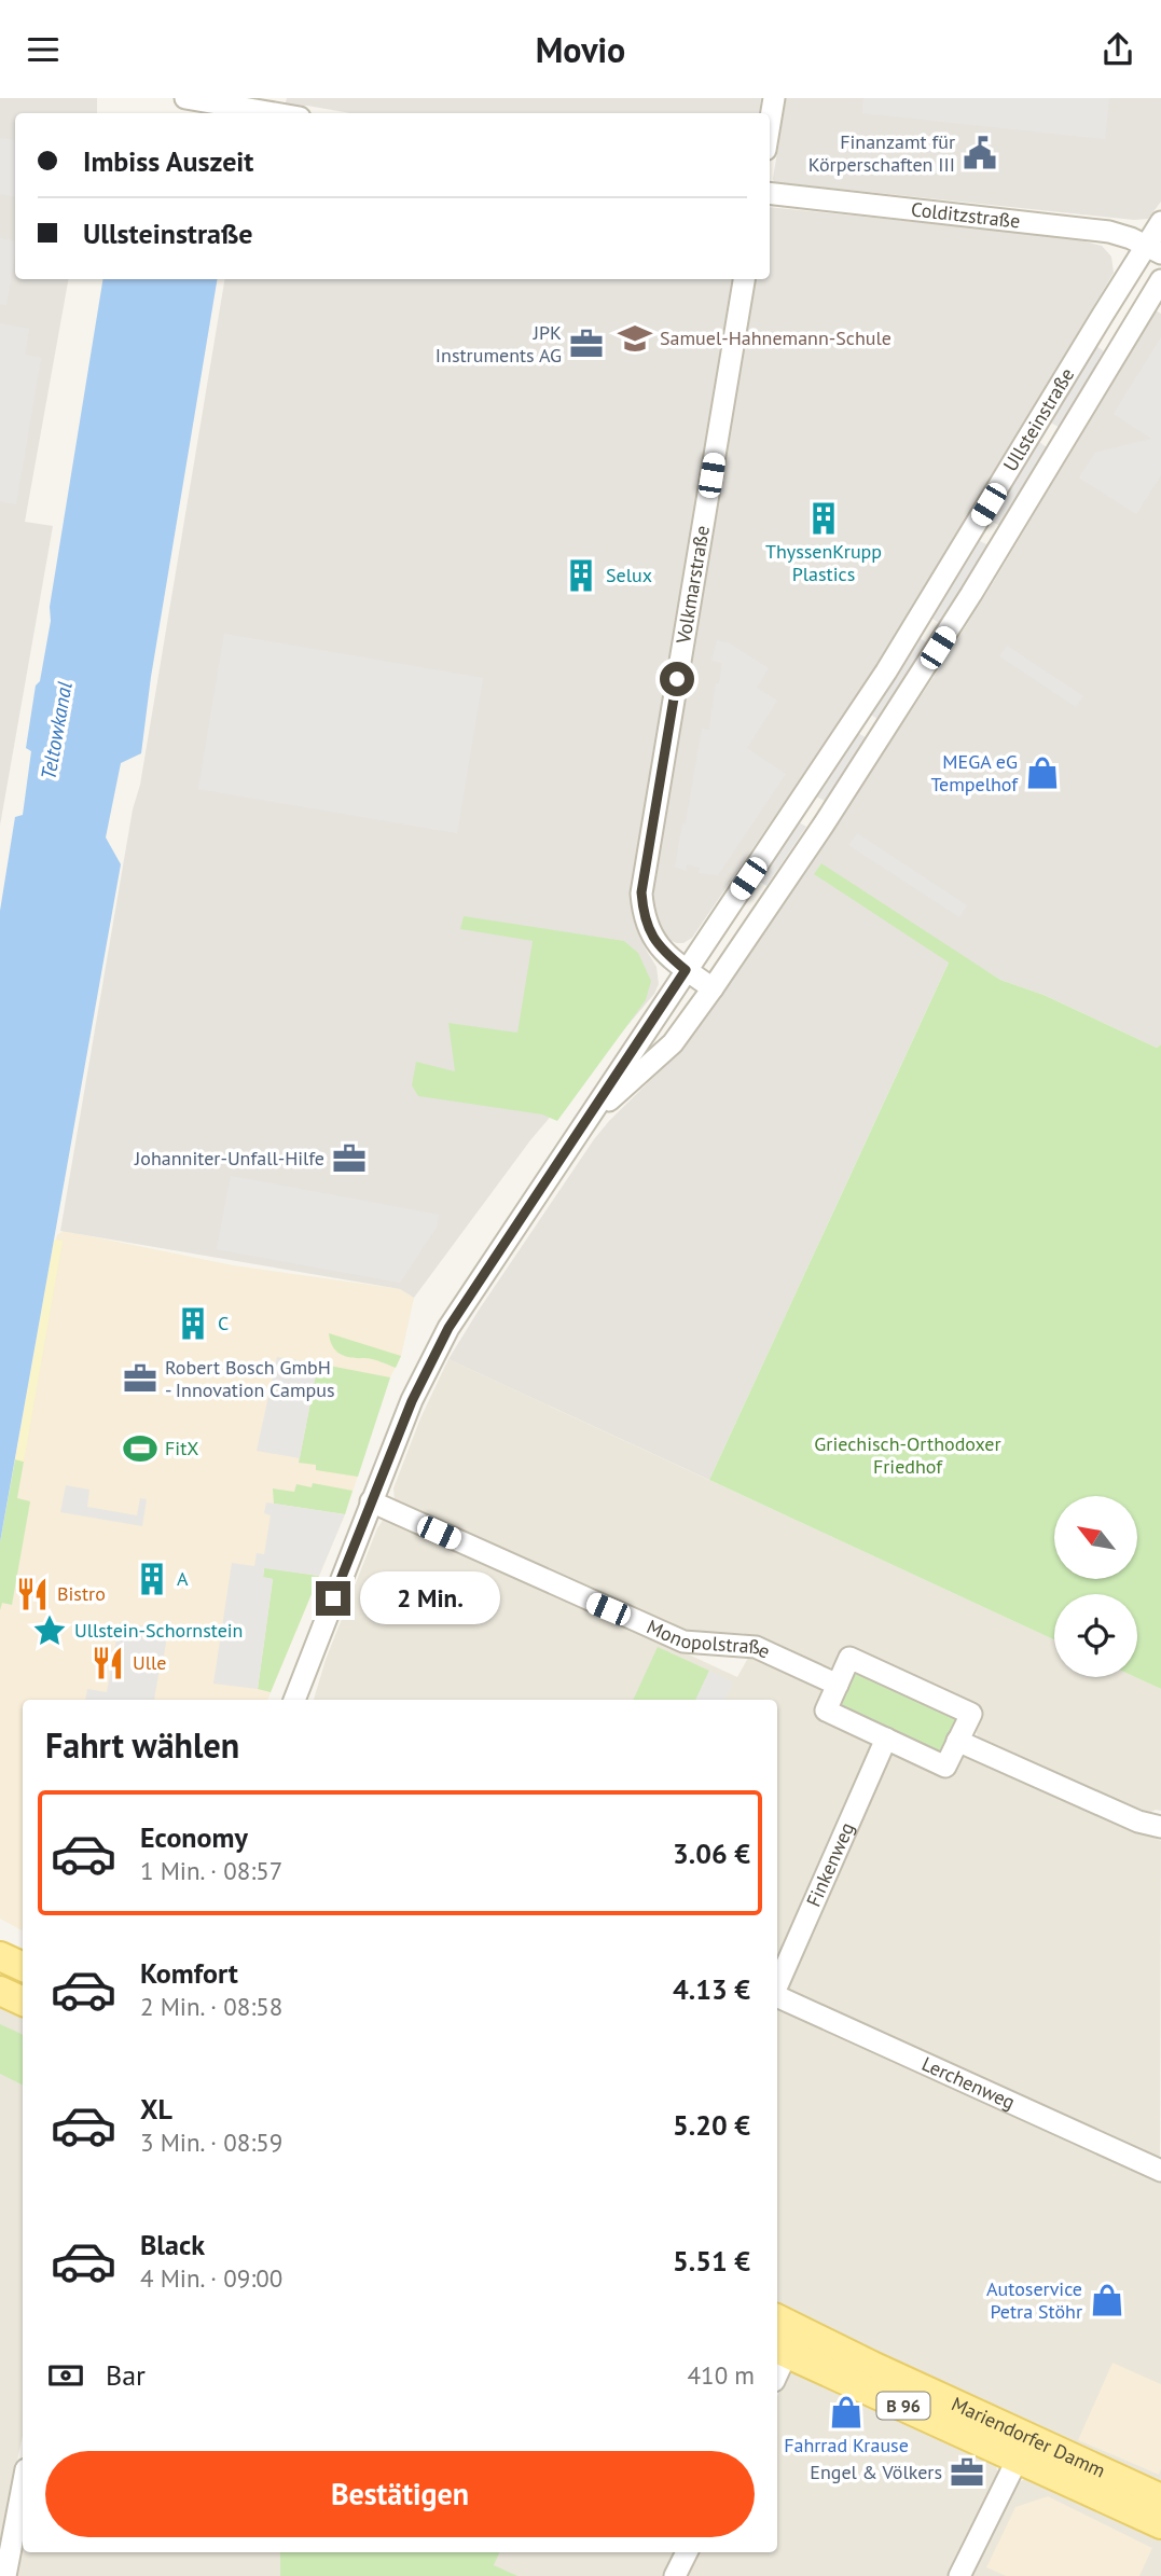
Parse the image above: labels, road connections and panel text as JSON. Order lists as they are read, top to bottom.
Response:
{
  "streets": {
    "main road": ["B 96", "Mariendorfer Damm"],
    "street": [
      "Colditzstraße",
      "Ullsteinstraße",
      "Volkmarstraße",
      "Monopolstraße",
      "Finkenweg",
      "Lerchenweg"
    ]
  },
  "crossings": [
    ["Colditzstraße", "Ullsteinstraße"],
    ["Ullsteinstraße", "Volkmarstraße"],
    ["Ullsteinstraße", "Monopolstraße"]
  ],
  "water": ["Teltowkanal"],
  "parks": ["Griechisch-Orthodoxer Friedhof"],
  "places": {
    "public building": ["Finanzamt für Körperschaften III"],
    "school or university": ["Samuel-Hahnemann-Schule"],
    "office": [
      "JPK Instruments AG",
      "Johanniter-Unfall-Hilfe",
      "Robert Bosch GmbH - Innovation Campus",
      "Engel & Völkers"
    ],
    "building": [
      "ThyssenKrupp Plastics",
      "Selux",
      "C",
      "A"
    ],
    "shop": ["MEGA eG Tempelhof", "Autoservice Petra Stöhr", "Fahrrad Krause"],
    "sports": ["FitX"],
    "restaurant": ["Bistro", "Ulle"],
    "place": ["Ullstein-Schornstein"]
  },
  "north": "top left",
  "page": {
    "header": "Movio",
    "banner": ["Imbiss Auszeit", "Ullsteinstraße"],
    "bubble": "2 Min.",
    "heading": "Fahrt wählen",
    "list": [
      {
        "name": "Economy",
        "note": "1 Min. · 08:57",
        "value": "3.06 €"
      },
      {
        "name": "Komfort",
        "note": "2 Min. · 08:58",
        "value": "4.13 €"
      },
      {
        "name": "XL",
        "note": "3 Min. · 08:59",
        "value": "5.20 €"
      },
      {
        "name": "Black",
        "note": "4 Min. · 09:00",
        "value": "5.51 €"
      }
    ],
    "pay": ["Bar", "410 m"],
    "buttons": "Bestätigen"
  }
}
